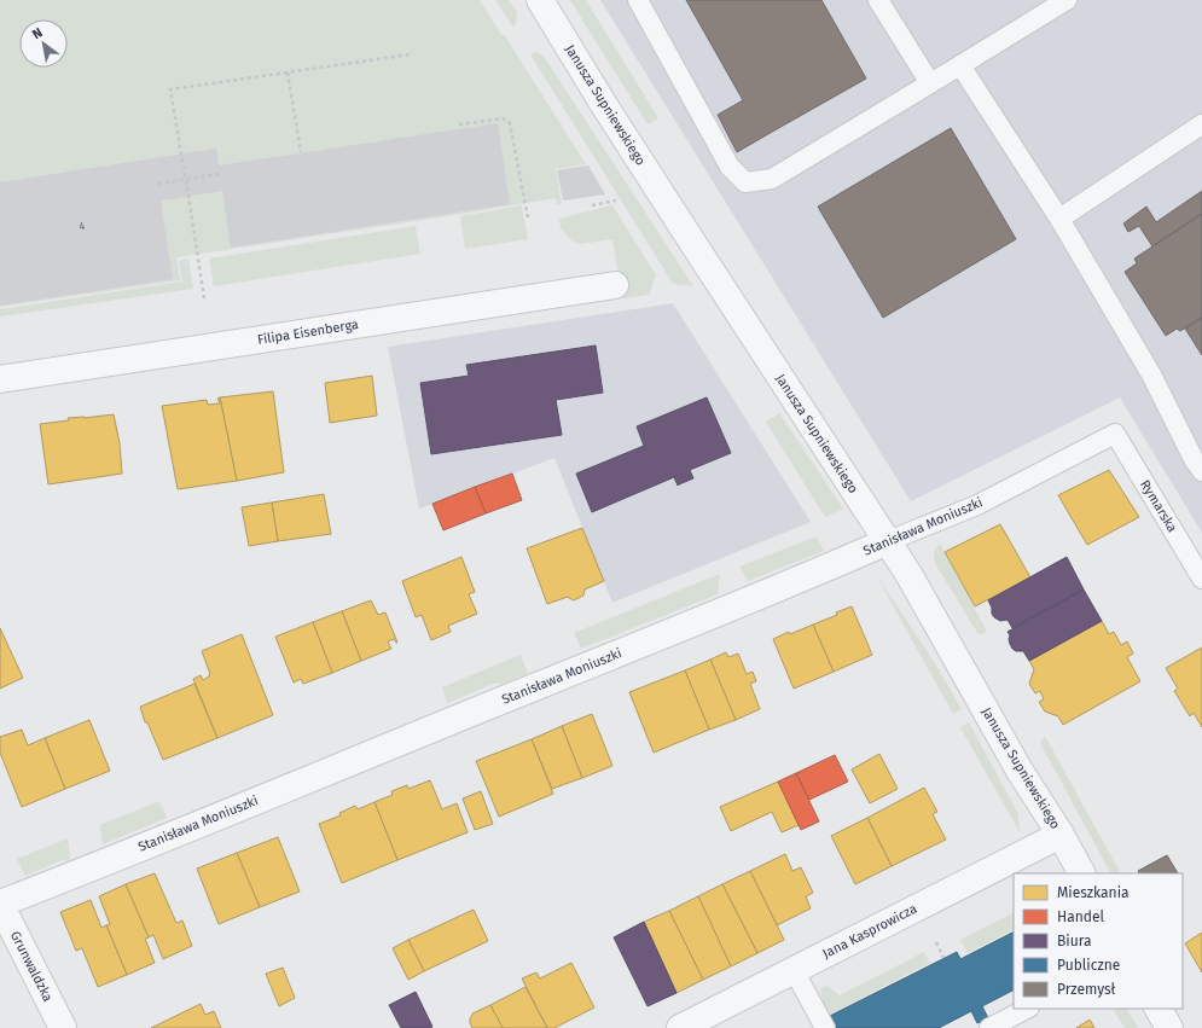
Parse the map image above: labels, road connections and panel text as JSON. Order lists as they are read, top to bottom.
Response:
{
  "streets": {
    "street": [
      "Janusza Supniewskiego",
      "Filipa Eisenberga",
      "Stanisława Moniuszki",
      "Jana Kasprowicza",
      "Grunwaldzka"
    ],
    "lane": ["Rymarska"]
  },
  "crossings": [
    ["Janusza Supniewskiego", "Stanisława Moniuszki"],
    ["Janusza Supniewskiego", "Jana Kasprowicza"],
    ["Rymarska", "Stanisława Moniuszki"],
    ["Stanisława Moniuszki", "Grunwaldzka"]
  ],
  "house_numbers": ["4"],
  "legend": [
    "Mieszkania",
    "Handel",
    "Biura",
    "Publiczne",
    "Przemysł"
  ],
  "north": "top left"
}
